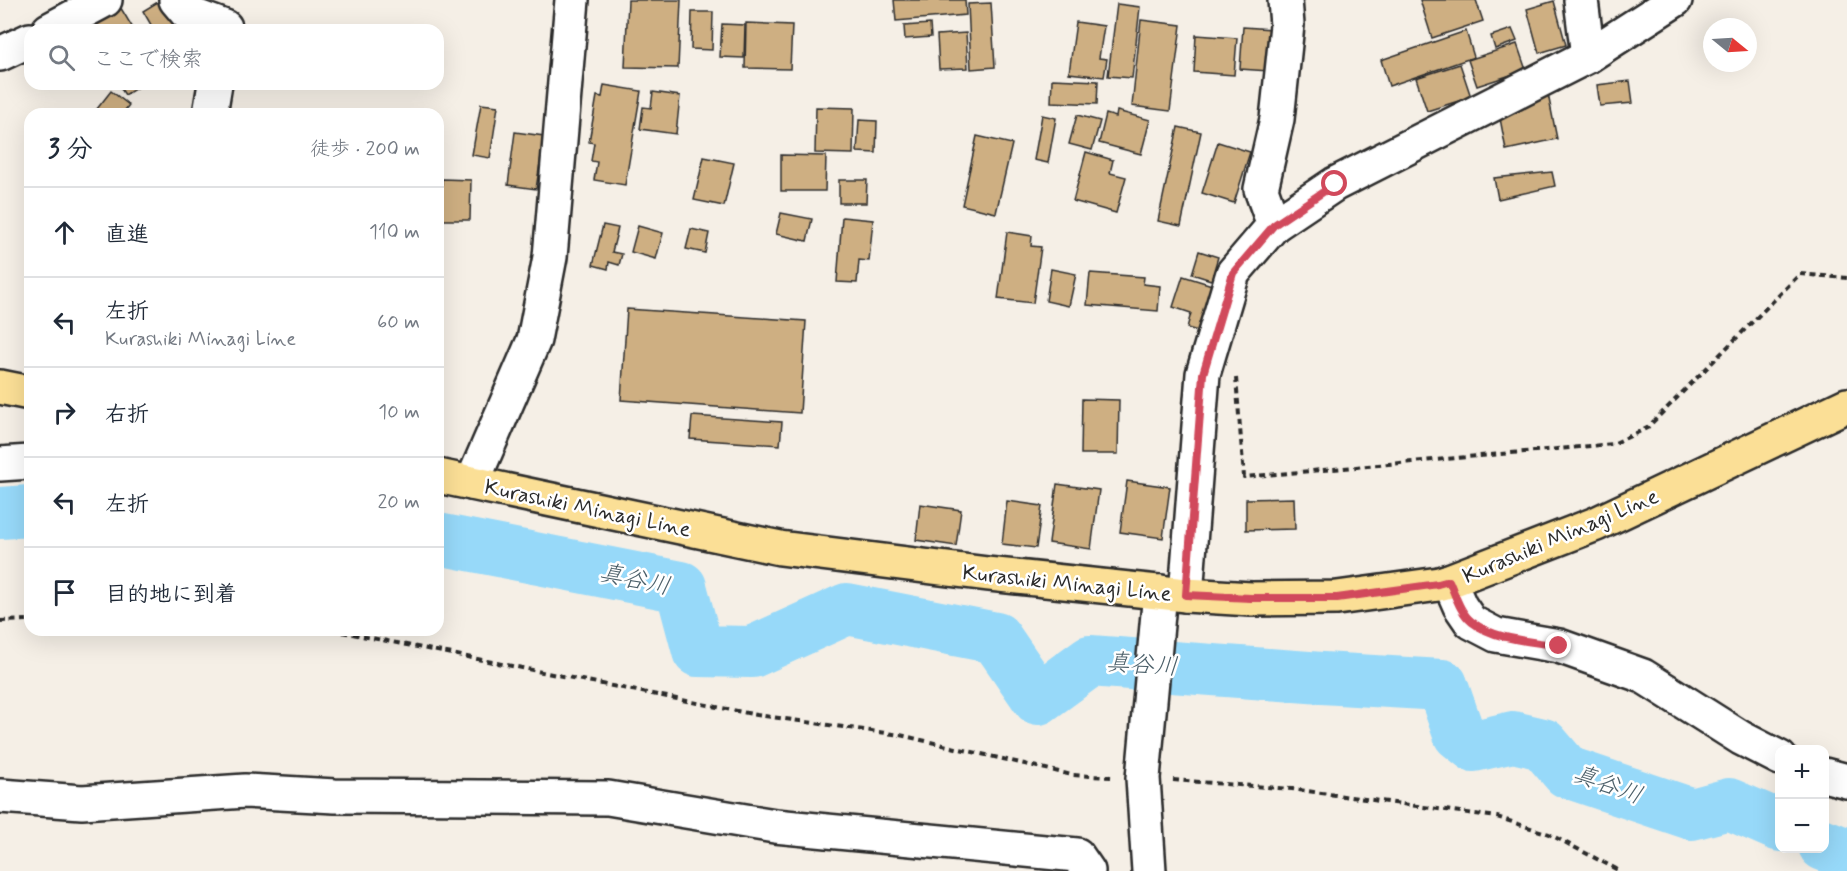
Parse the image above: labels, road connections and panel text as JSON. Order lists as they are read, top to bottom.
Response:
{
  "streets": {
    "main road": ["Kurashiki Minagi Line"]
  },
  "water": ["真谷川"],
  "north": "right",
  "page": {
    "search": "ここで検索",
    "heading": ["3 分", "徒歩 · 200 m"],
    "list": [
      ["直進", "110 m"],
      ["左折", "Kurashiki Minagi Line", "60 m"],
      ["右折", "10 m"],
      ["左折", "20 m"],
      "目的地に到着"
    ],
    "map_buttons": ["+", "−"]
  }
}
